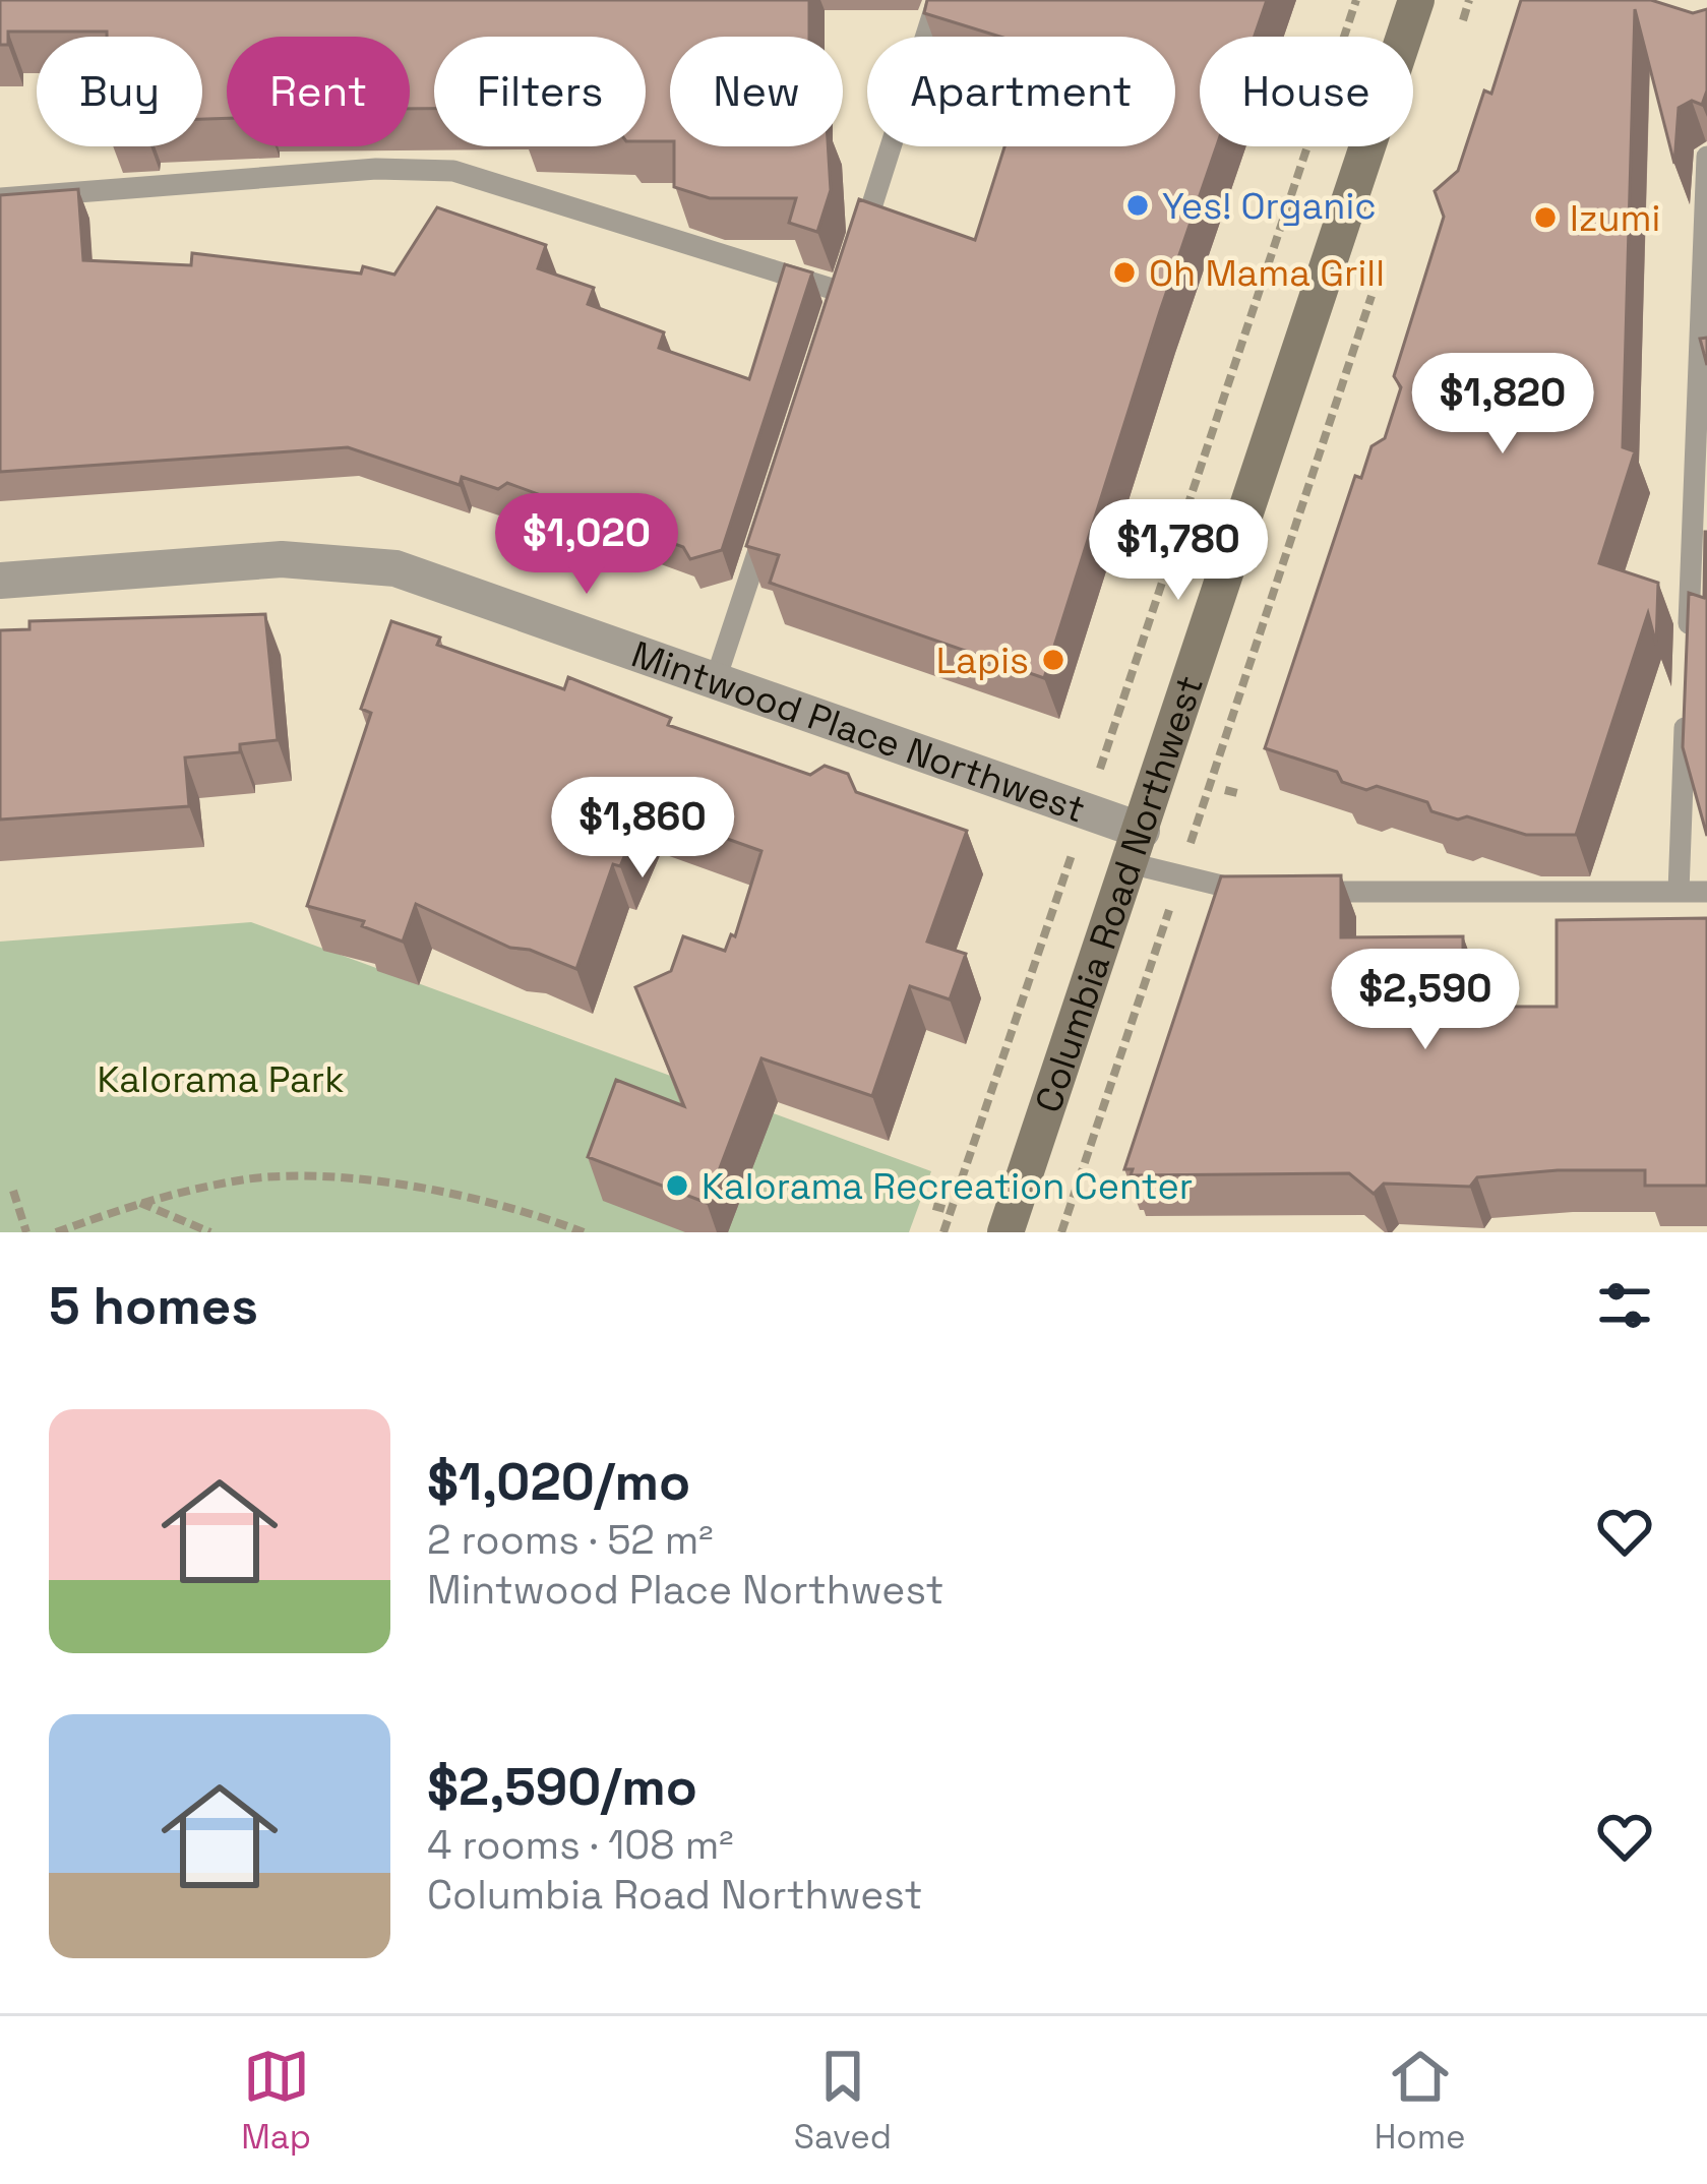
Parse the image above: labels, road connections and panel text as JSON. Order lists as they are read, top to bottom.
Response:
{
  "streets": {
    "main road": ["Columbia Road Northwest"],
    "street": ["Mintwood Place Northwest"]
  },
  "crossings": [
    ["Mintwood Place Northwest", "Columbia Road Northwest"]
  ],
  "parks": ["Kalorama Park"],
  "places": [
    "Yes! Organic",
    "Izumi",
    "Oh Mama Grill",
    "Lapis",
    "Kalorama Recreation Center"
  ],
  "page": {
    "chip": [
      "Buy",
      "Rent",
      "Filters",
      "New",
      "Apartment",
      "House"
    ],
    "price": [
      "$1,820",
      "$1,020",
      "$1,780",
      "$1,860",
      "$2,590"
    ],
    "heading": "5 homes",
    "list": [
      {
        "name": "$1,020/mo",
        "note": "2 rooms · 52 m² · Mintwood Place Northwest"
      },
      {
        "name": "$2,590/mo",
        "note": "4 rooms · 108 m² · Columbia Road Northwest"
      }
    ],
    "tabs": ["Map", "Saved", "Home"]
  }
}
